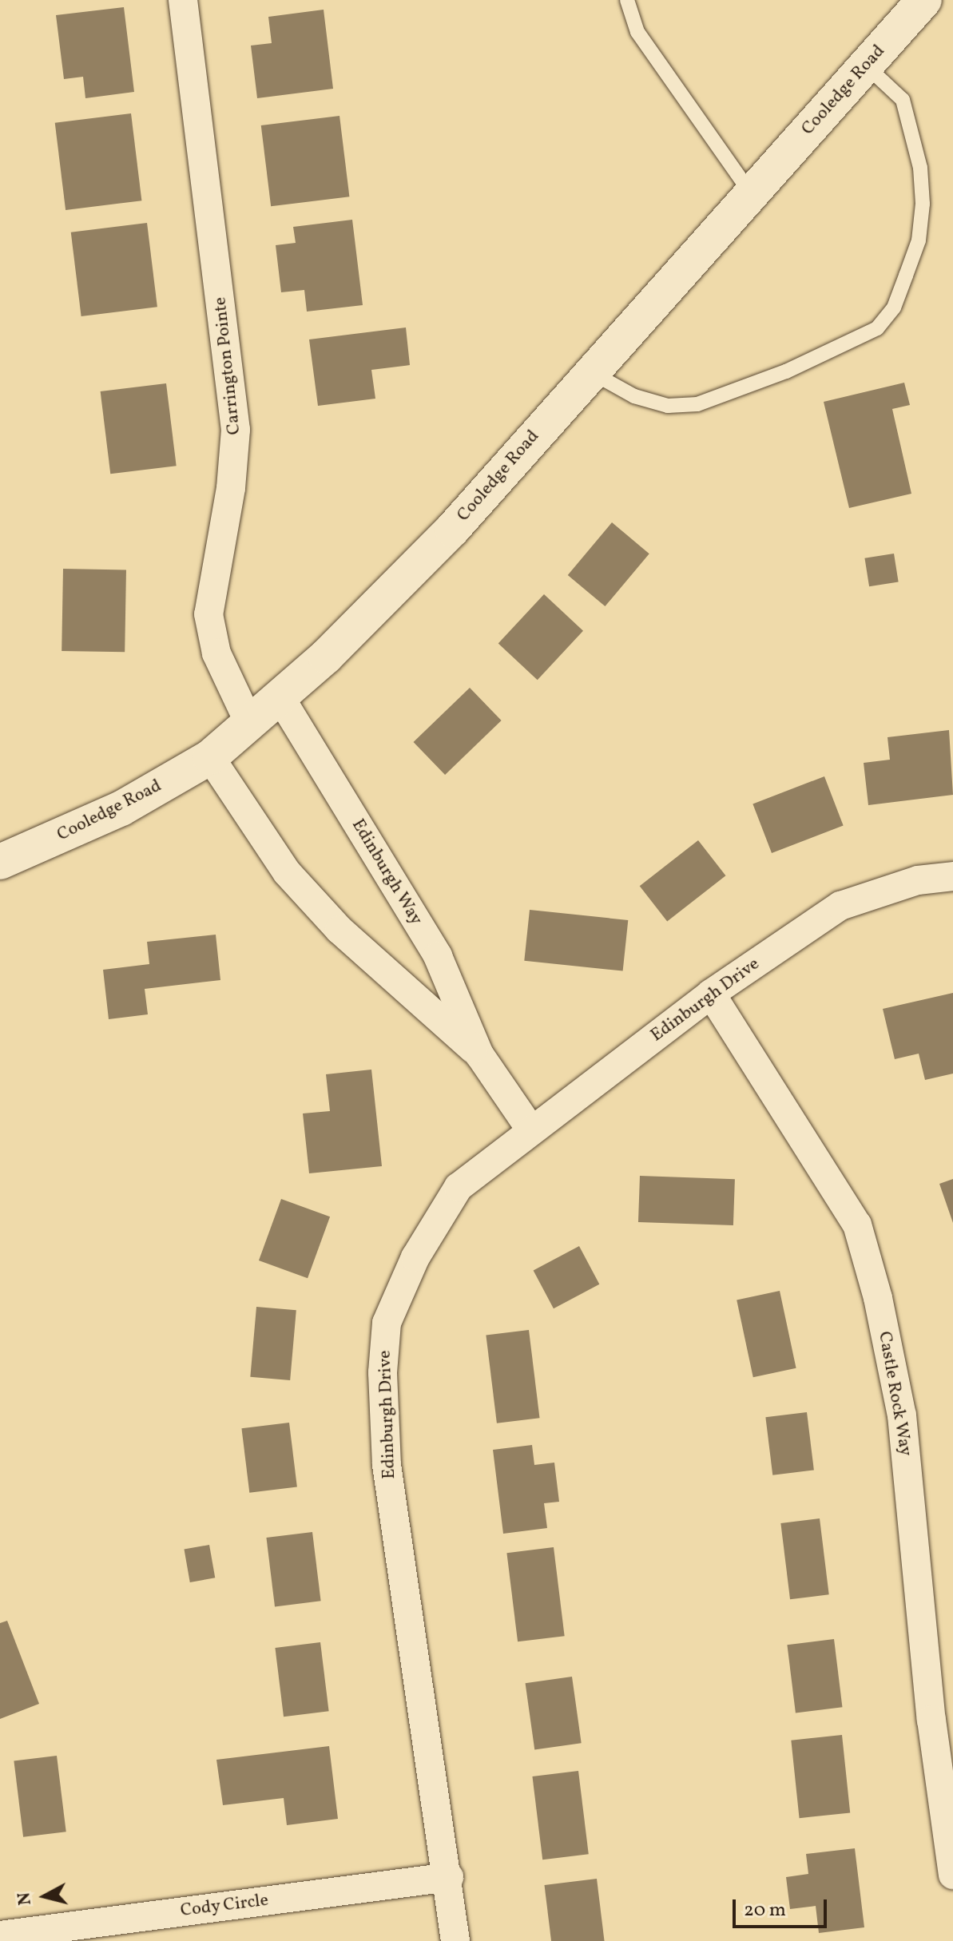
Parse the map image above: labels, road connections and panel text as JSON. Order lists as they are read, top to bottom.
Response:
{
  "streets": {
    "street": [
      "Cooledge Road",
      "Carrington Pointe",
      "Edinburgh Way",
      "Edinburgh Drive",
      "Castle Rock Way",
      "Cody Circle"
    ]
  },
  "crossings": [
    ["Cooledge Road", "Carrington Pointe"],
    ["Cooledge Road", "Edinburgh Way"],
    ["Edinburgh Way", "Edinburgh Drive"],
    ["Edinburgh Drive", "Castle Rock Way"],
    ["Edinburgh Drive", "Cody Circle"]
  ],
  "scale_bar": "20 m",
  "north": "left"
}
